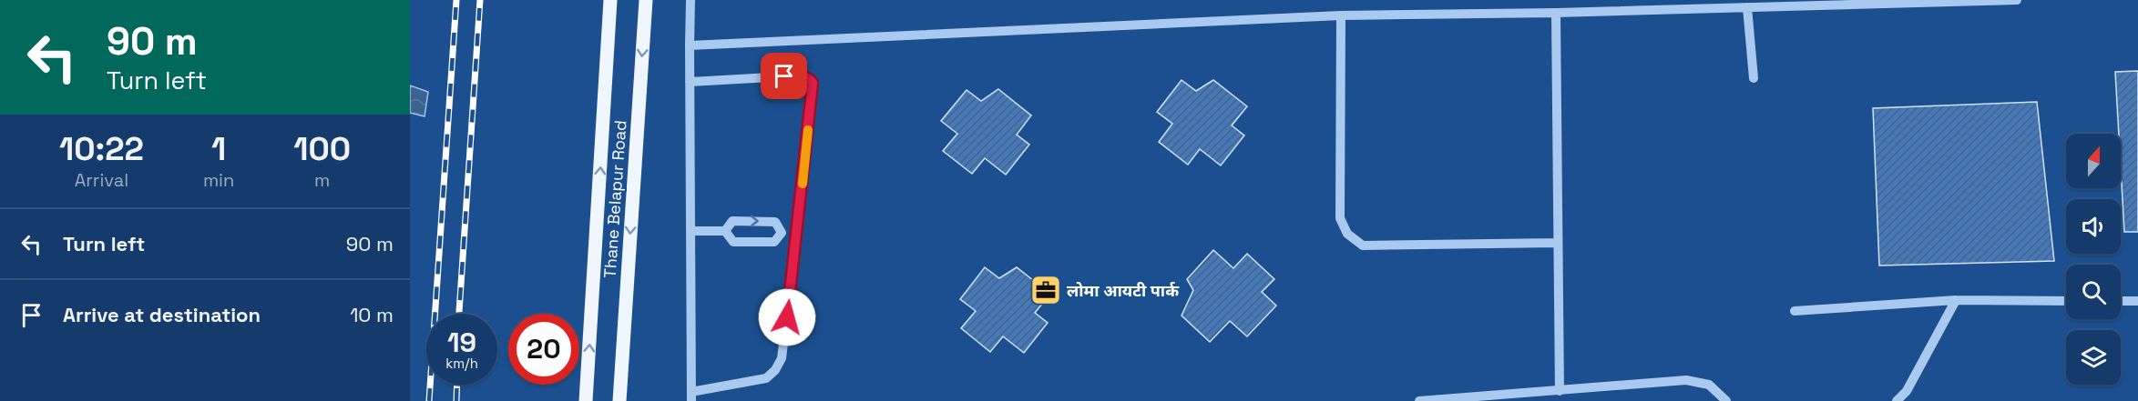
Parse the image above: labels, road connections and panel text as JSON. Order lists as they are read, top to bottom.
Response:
{
  "streets": {
    "main road": ["Thane Belapur Road"]
  },
  "places": {
    "office": ["लोमा आयटी पार्क"]
  },
  "north": "top",
  "page": {
    "turn": ["90 m", "Turn left"],
    "eta": [
      "10:22",
      "Arrival",
      "1",
      "min",
      "100",
      "m"
    ],
    "list": [
      {
        "name": "Turn left",
        "value": "90 m"
      },
      {
        "name": "Arrive at destination",
        "value": "10 m"
      }
    ],
    "speed": "19 km/h",
    "limit": "20"
  }
}
